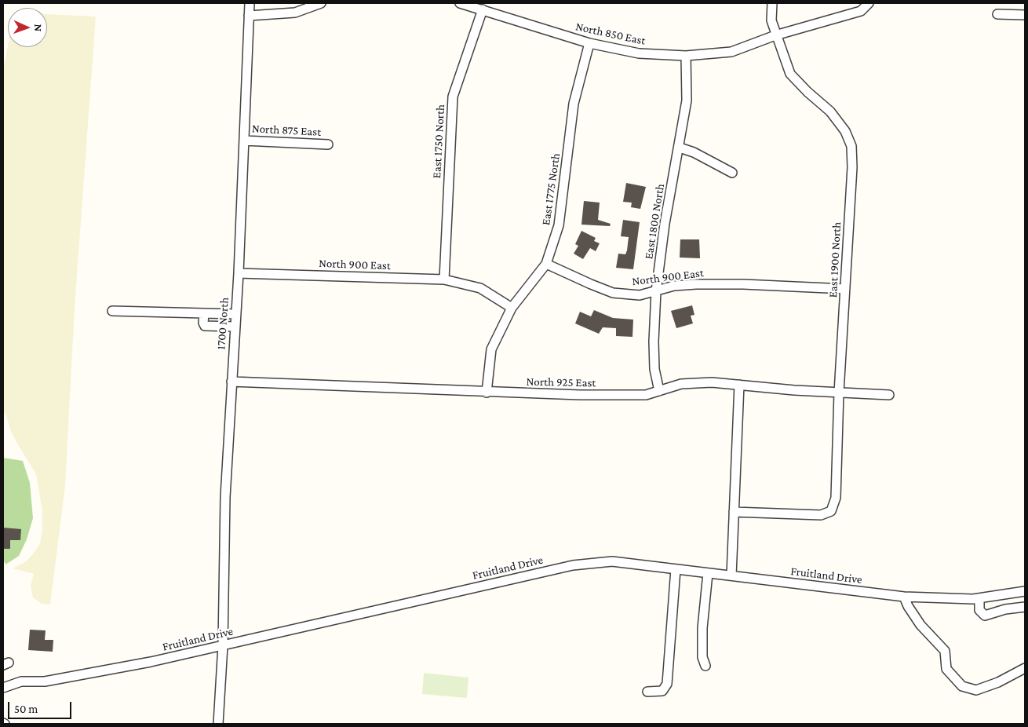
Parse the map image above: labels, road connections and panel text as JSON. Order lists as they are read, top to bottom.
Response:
{
  "streets": {
    "street": [
      "North 850 East",
      "North 875 East",
      "East 1750 North",
      "East 1775 North",
      "East 1800 North",
      "East 1900 North",
      "North 900 East",
      "1700 North",
      "North 925 East",
      "Fruitland Drive"
    ]
  },
  "crossings": [
    ["North 850 East", "East 1750 North"],
    ["North 850 East", "East 1775 North"],
    ["North 850 East", "East 1800 North"],
    ["North 850 East", "East 1900 North"],
    ["North 875 East", "1700 North"],
    ["East 1750 North", "North 900 East"],
    ["East 1775 North", "North 900 East"],
    ["East 1775 North", "North 925 East"],
    ["East 1800 North", "North 900 East"],
    ["East 1800 North", "North 925 East"],
    ["East 1900 North", "North 900 East"],
    ["East 1900 North", "North 925 East"],
    ["North 900 East", "1700 North"],
    ["1700 North", "North 925 East"],
    ["1700 North", "Fruitland Drive"]
  ],
  "scale_bar": "50 m",
  "north": "right"
}
